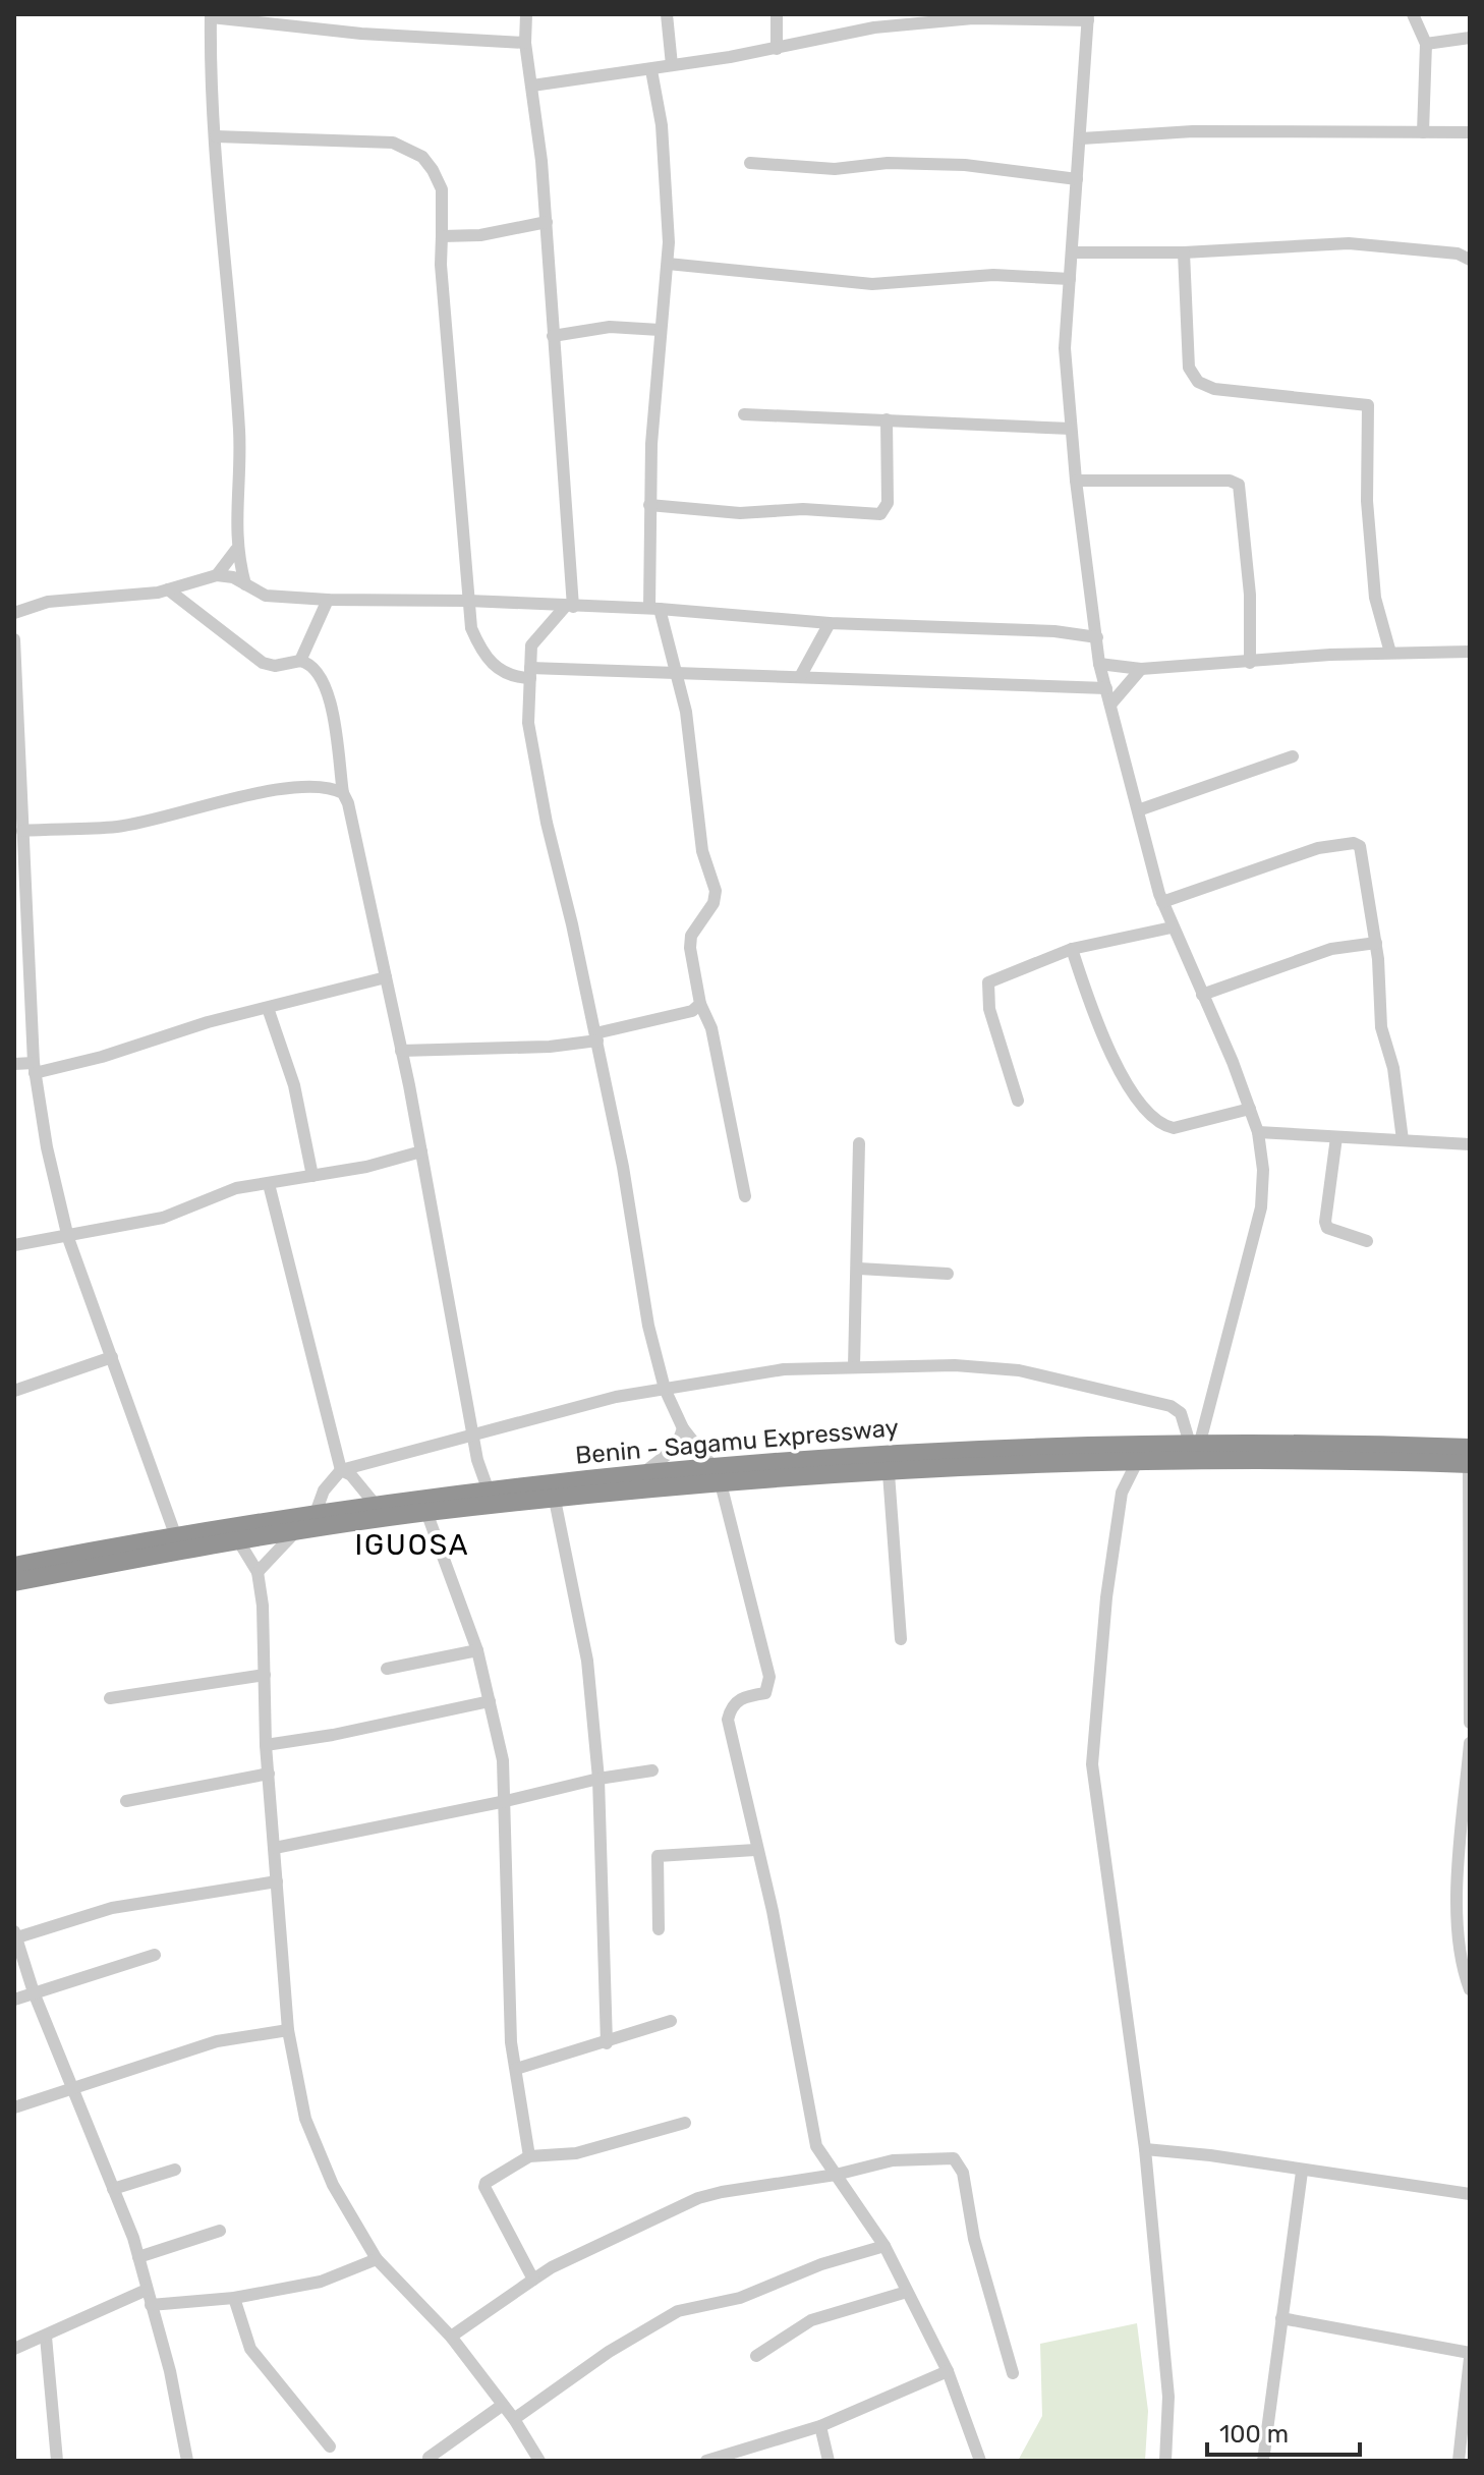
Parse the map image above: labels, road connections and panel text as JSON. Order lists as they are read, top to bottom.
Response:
{
  "streets": {
    "highway": ["Benin - Sagamu Expressway"]
  },
  "districts": ["IGUOSA"],
  "scale_bar": "100 m"
}
